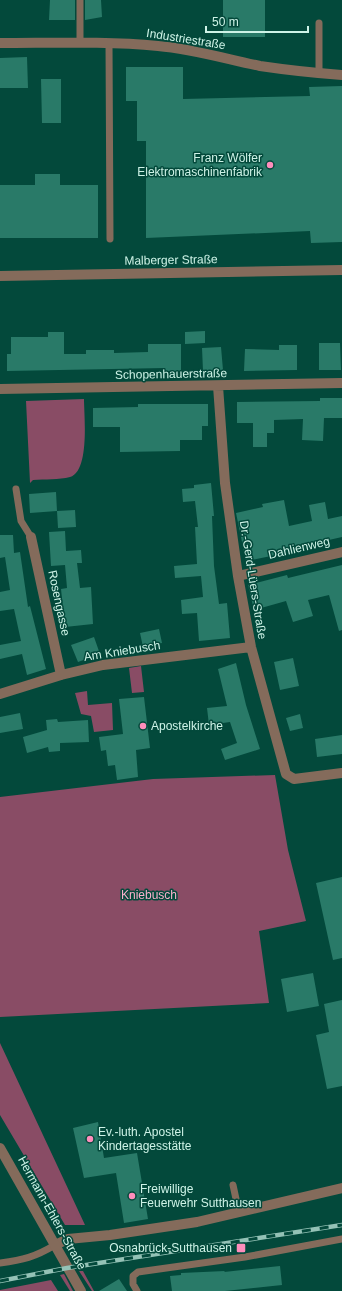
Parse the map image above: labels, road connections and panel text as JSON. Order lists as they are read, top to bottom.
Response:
{
  "streets": {
    "street": [
      "Industriestraße",
      "Malberger Straße",
      "Schopenhauerstraße",
      "Dahlienweg",
      "Dr.-Gerd-Lüers-Straße",
      "Rosengasse",
      "Am Kniebusch",
      "Hermann-Ehlers-Straße"
    ]
  },
  "crossings": [
    ["Schopenhauerstraße", "Dr.-Gerd-Lüers-Straße"],
    ["Dahlienweg", "Dr.-Gerd-Lüers-Straße"],
    ["Dr.-Gerd-Lüers-Straße", "Am Kniebusch"],
    ["Rosengasse", "Am Kniebusch"]
  ],
  "parks": ["Kniebusch"],
  "places": {
    "other": [
      "Franz Wölfer Elektromaschinenfabrik",
      "Apostelkirche",
      "Ev.-luth. Apostel Kindertagesstätte",
      "Freiwillige Feuerwehr Sutthausen"
    ],
    "transit": ["Osnabrück-Sutthausen"]
  },
  "scale_bar": "50 m"
}
